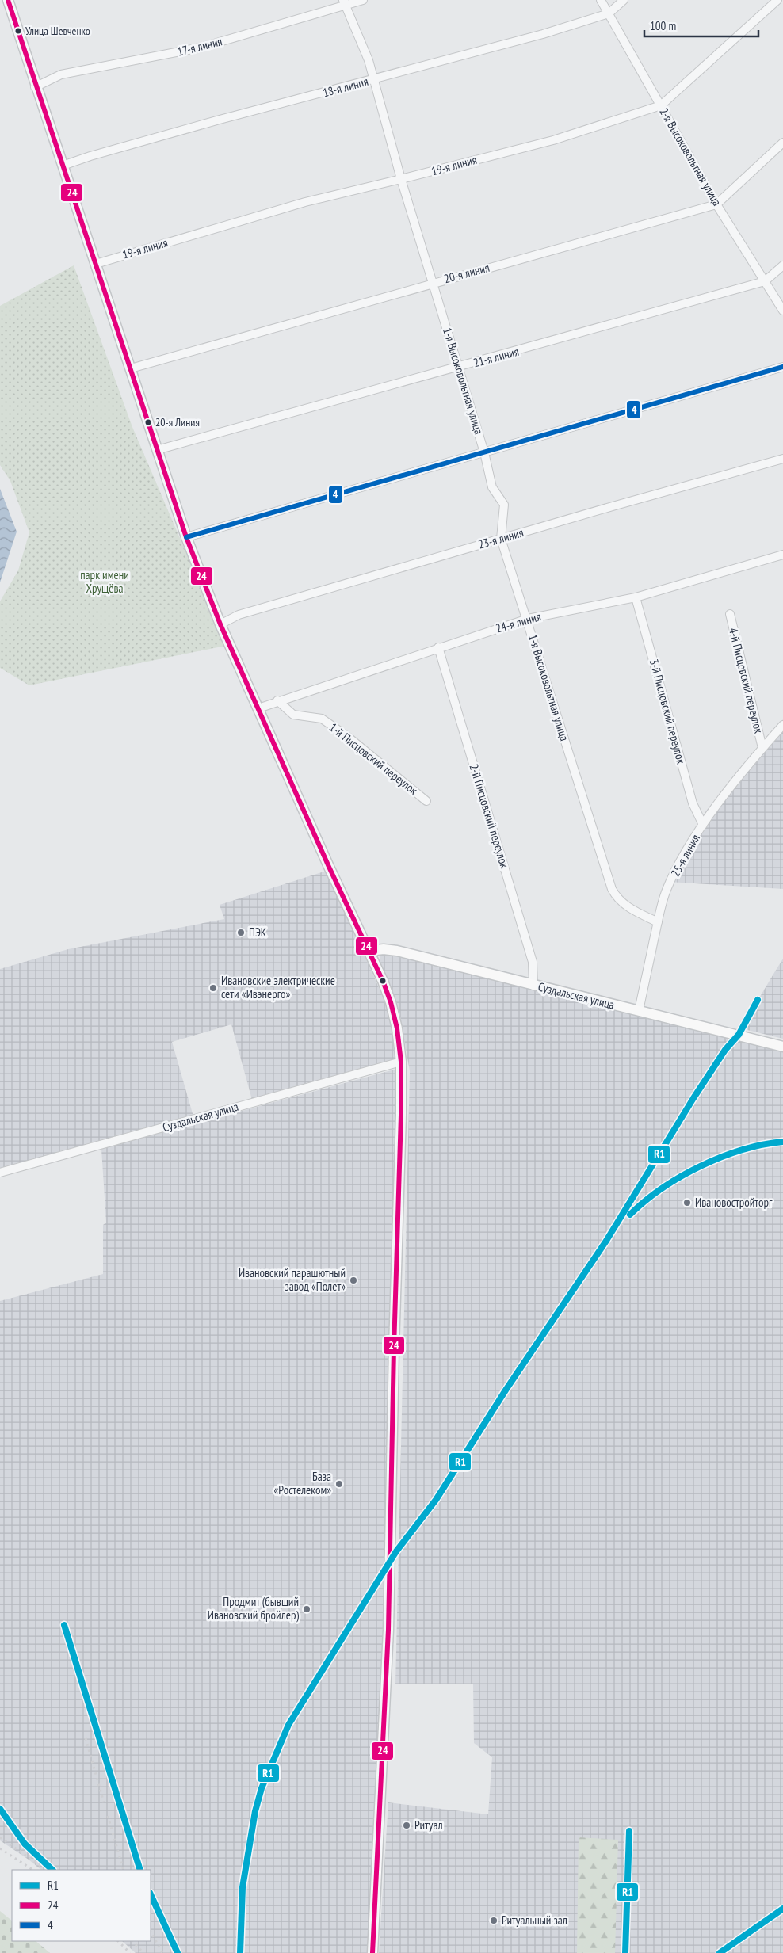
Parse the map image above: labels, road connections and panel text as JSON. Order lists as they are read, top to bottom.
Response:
{
  "streets": {
    "main road": ["Суздальская улица"],
    "street": [
      "17-я линия",
      "18-я линия",
      "2-я Высоковольтная улица",
      "19-я линия",
      "20-я линия",
      "21-я линия",
      "1-я Высоковольтная улица",
      "23-я линия",
      "24-я линия",
      "4-й Писцовский переулок",
      "3-й Писцовский переулок",
      "1-й Писцовский переулок",
      "2-й Писцовский переулок",
      "25-я линия"
    ]
  },
  "crossings": [
    ["17-я линия", "1-я Высоковольтная улица"],
    ["18-я линия", "2-я Высоковольтная улица"],
    ["18-я линия", "1-я Высоковольтная улица"],
    ["2-я Высоковольтная улица", "19-я линия"],
    ["2-я Высоковольтная улица", "20-я линия"],
    ["2-я Высоковольтная улица", "21-я линия"],
    ["19-я линия", "1-я Высоковольтная улица"],
    ["20-я линия", "1-я Высоковольтная улица"],
    ["21-я линия", "1-я Высоковольтная улица"],
    ["1-я Высоковольтная улица", "23-я линия"],
    ["1-я Высоковольтная улица", "24-я линия"],
    ["1-я Высоковольтная улица", "25-я линия"],
    ["24-я линия", "3-й Писцовский переулок"],
    ["24-я линия", "1-й Писцовский переулок"],
    ["24-я линия", "2-й Писцовский переулок"],
    ["4-й Писцовский переулок", "25-я линия"],
    ["3-й Писцовский переулок", "25-я линия"],
    ["2-й Писцовский переулок", "Суздальская улица"],
    ["25-я линия", "Суздальская улица"]
  ],
  "parks": ["парк имени Хрущёва"],
  "places": [
    "Улица Шевченко",
    "20-я Линия",
    "ПЭК",
    "Ивановские электрические сети «Ивэнерго»",
    "Ивановостройторг",
    "Ивановский парашютный завод «Полет»",
    "База «Ростелеком»",
    "Продмит (бывший Ивановский бройлер)",
    "Ритуал",
    "Ритуальный зал"
  ],
  "lines": ["transit line 24", "transit line 4", "transit line R1"],
  "legend": ["R1", "24", "4"],
  "scale_bar": "100 m"
}
